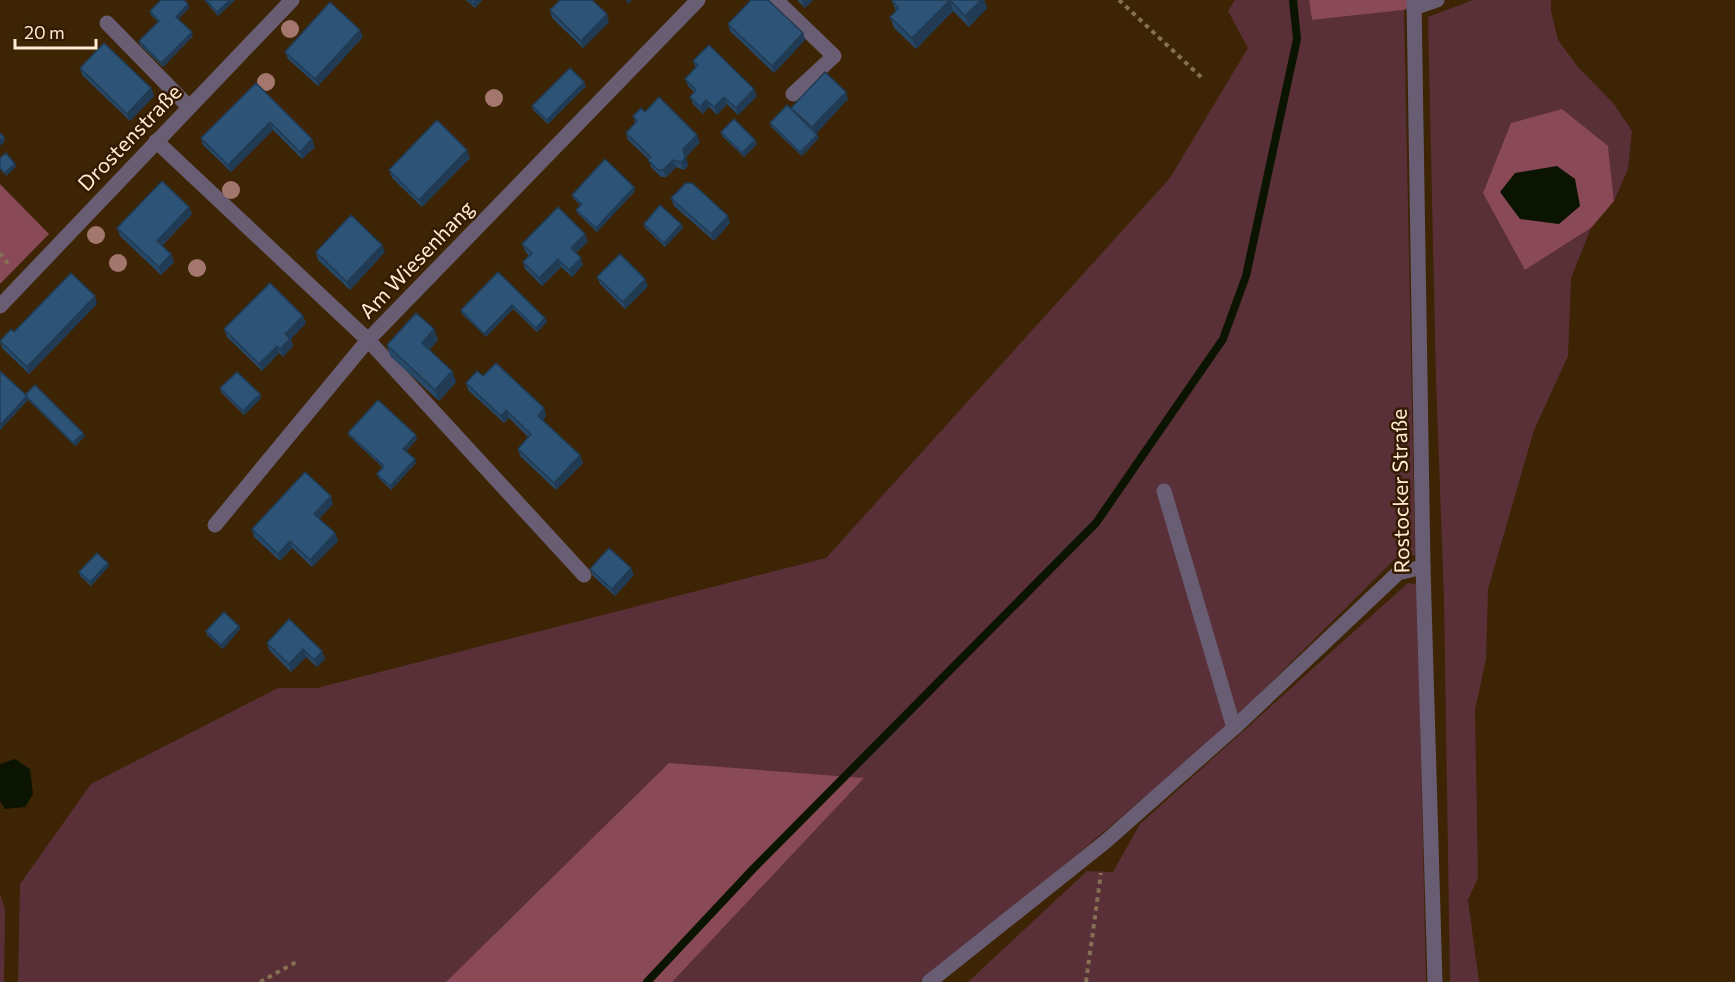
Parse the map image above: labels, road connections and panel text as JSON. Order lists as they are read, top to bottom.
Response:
{
  "streets": {
    "street": ["Drostenstraße", "Am Wiesenhang", "Rostocker Straße"]
  },
  "crossings": [
    ["Drostenstraße", "Am Wiesenhang"]
  ],
  "scale_bar": "20 m"
}
